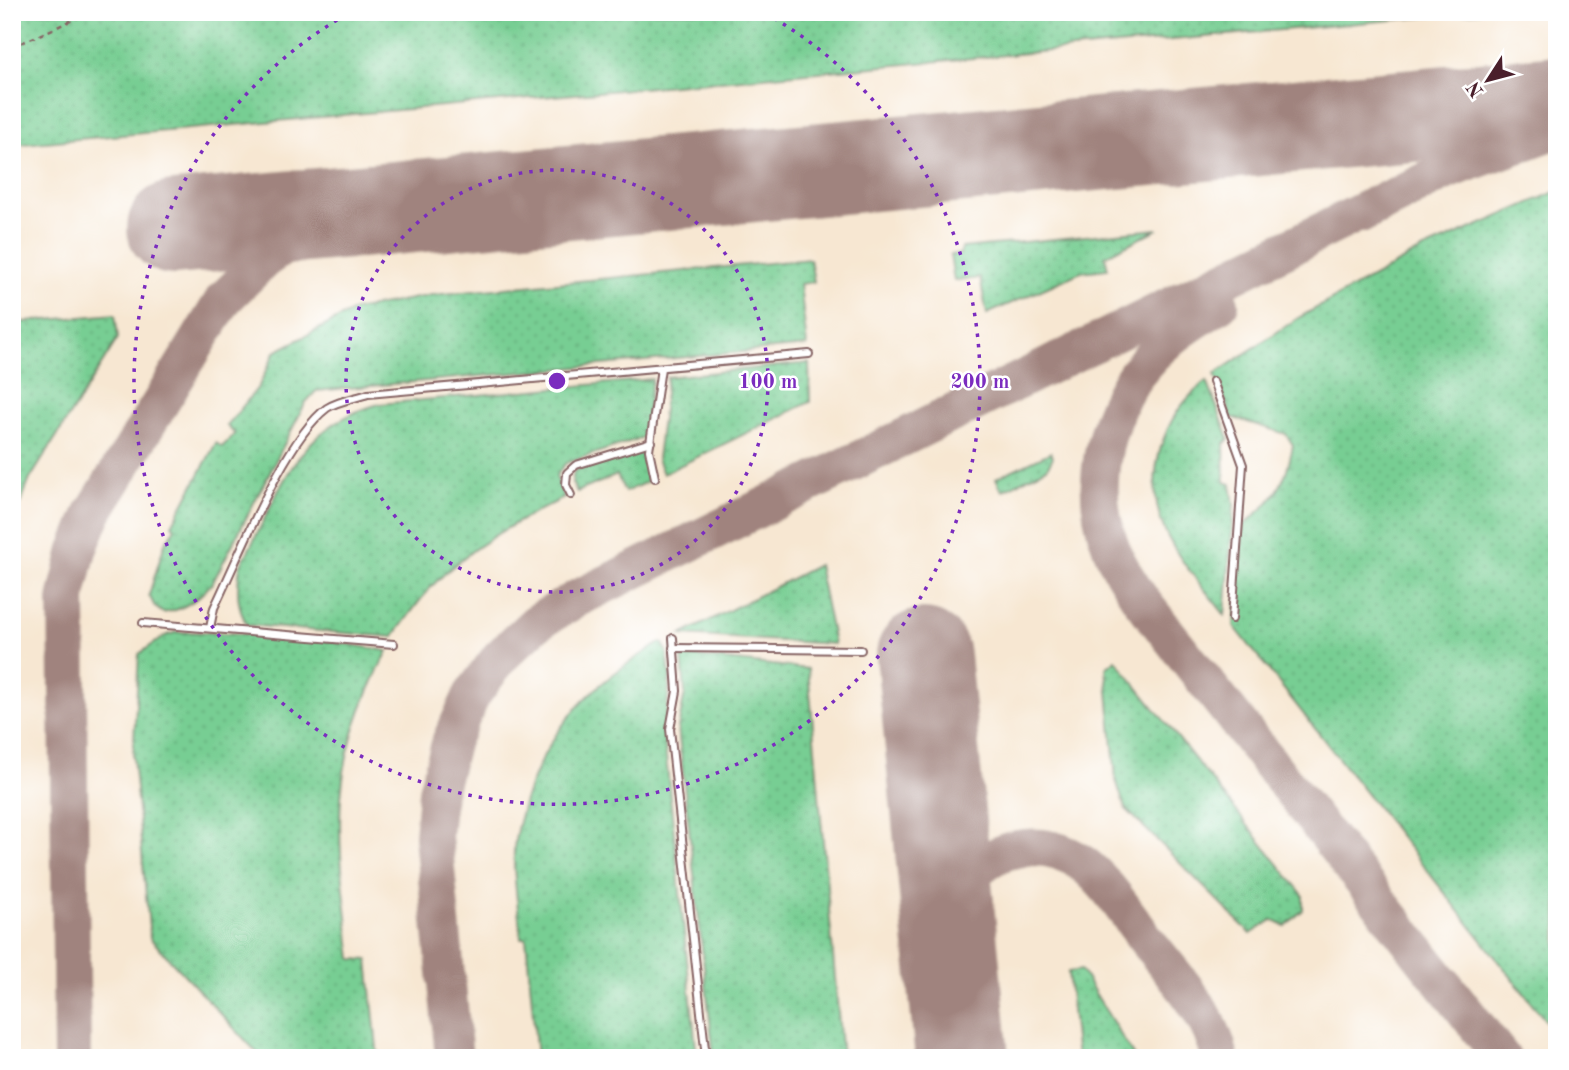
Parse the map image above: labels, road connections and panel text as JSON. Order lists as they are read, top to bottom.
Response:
{
  "north": "bottom left",
  "rings": ["100 m", "200 m"]
}
